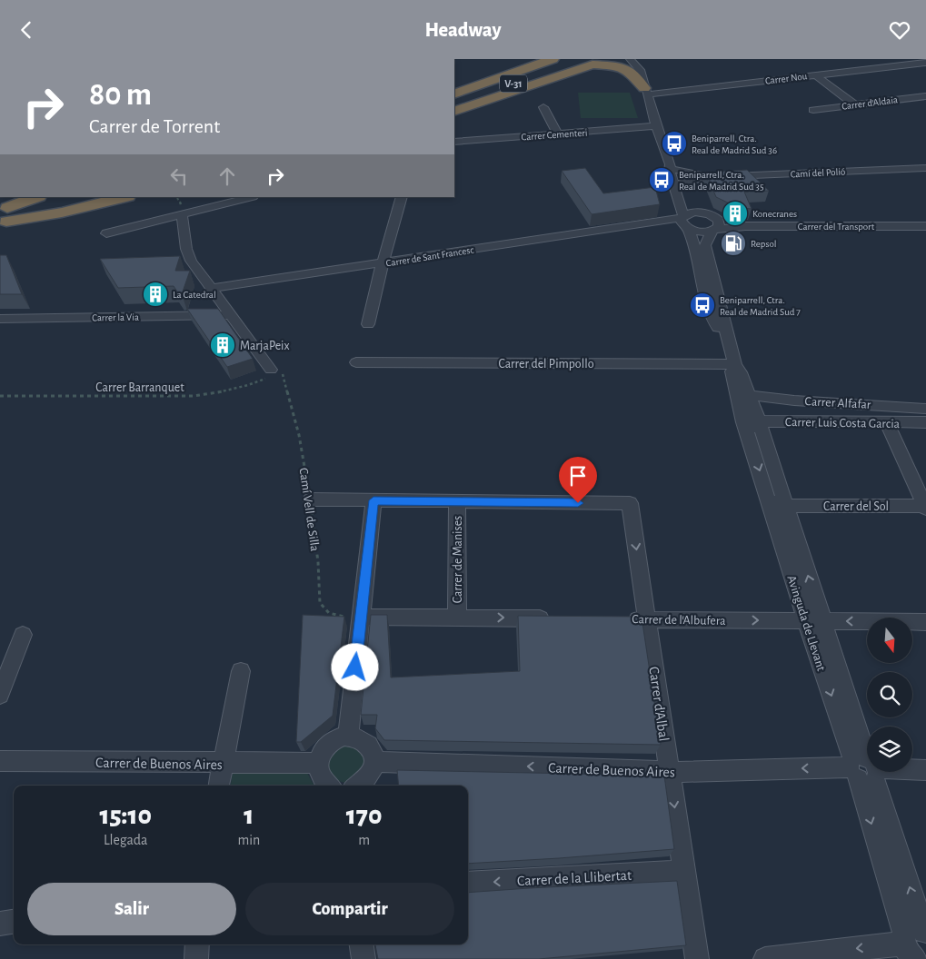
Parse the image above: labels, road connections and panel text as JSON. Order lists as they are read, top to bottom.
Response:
{
  "streets": {
    "highway": ["V-31"],
    "street": [
      "Carrer Nou",
      "Carrer d'Aldaia",
      "Carrer Cementeri",
      "Camí del Polió",
      "Carrer del Transport",
      "Carrer de Sant Francesc",
      "Carrer la Via",
      "Carrer del Pimpollo",
      "Carrer Alfafar",
      "Carrer Luis Costa Garcia",
      "Carrer del Sol",
      "Carrer de Manises",
      "Carrer de l'Albufera",
      "Avinguda de Llevant",
      "Carrer d'Albal",
      "Carrer de Buenos Aires",
      "Carrer de la Llibertat"
    ],
    "path": ["Carrer Barranquet", "Camí Vell de Silla"]
  },
  "crossings": [
    ["Carrer Barranquet", "Camí Vell de Silla"],
    ["Carrer Alfafar", "Avinguda de Llevant"],
    ["Carrer Luis Costa Garcia", "Avinguda de Llevant"],
    ["Carrer del Sol", "Avinguda de Llevant"],
    ["Carrer de Manises", "Carrer d'Albal"],
    ["Carrer de l'Albufera", "Avinguda de Llevant"],
    ["Carrer de l'Albufera", "Carrer d'Albal"],
    ["Avinguda de Llevant", "Carrer de Buenos Aires"],
    ["Carrer d'Albal", "Carrer de Buenos Aires"],
    ["Carrer d'Albal", "Carrer de la Llibertat"]
  ],
  "one_way": ["Carrer de Buenos Aires", "Carrer de la Llibertat"],
  "places": {
    "bus stop": ["Beniparrell, Ctra. Real de Madrid Sud 36", "Beniparrell, Ctra. Real de Madrid Sud 35", "Beniparrell, Ctra. Real de Madrid Sud 7"],
    "building": ["Konecranes", "La Catedral", "MarjaPeix"],
    "fuel station": ["Repsol"]
  },
  "north": "bottom",
  "page": {
    "header": "Headway",
    "turn": ["80 m", "Carrer de Torrent"],
    "eta": [
      "15:10",
      "Llegada",
      "1",
      "min",
      "170",
      "m"
    ],
    "buttons": ["Salir", "Compartir"]
  }
}
